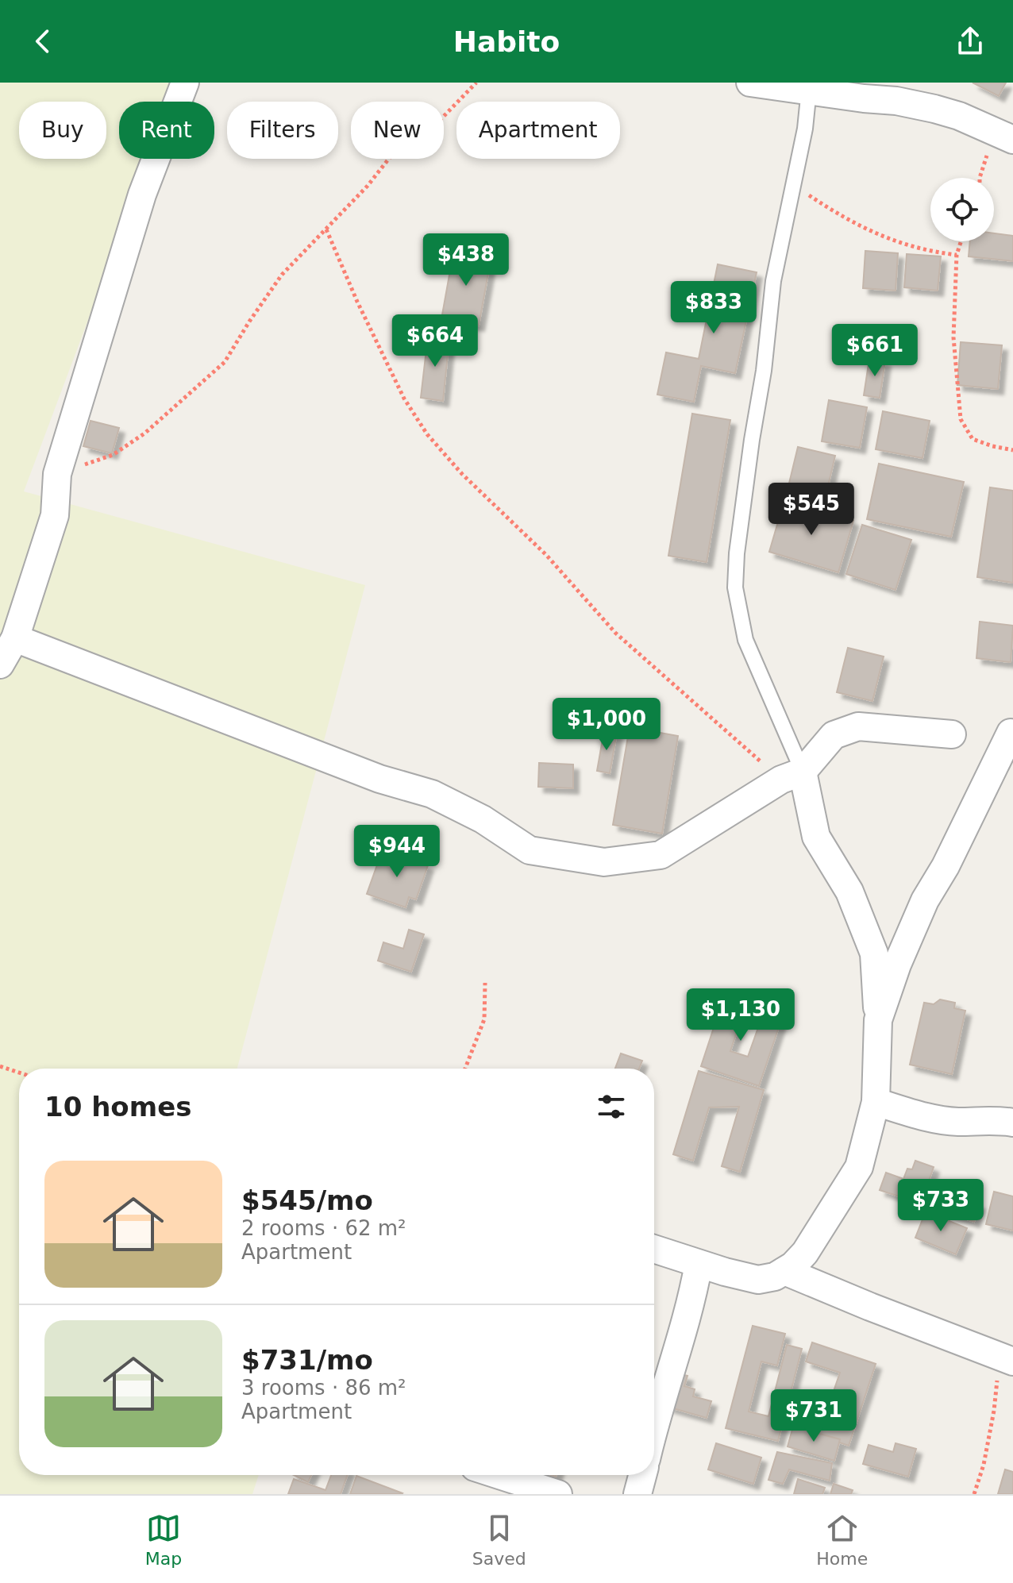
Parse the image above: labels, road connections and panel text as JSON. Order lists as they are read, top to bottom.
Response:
{
  "page": {
    "header": "Habito",
    "chip": [
      "Buy",
      "Rent",
      "Filters",
      "New",
      "Apartment"
    ],
    "price": [
      "$438",
      "$833",
      "$664",
      "$661",
      "$545",
      "$1,000",
      "$944",
      "$1,130",
      "$733",
      "$731"
    ],
    "heading": "10 homes",
    "list": [
      {
        "name": "$545/mo",
        "note": "2 rooms · 62 m² · Apartment"
      },
      {
        "name": "$731/mo",
        "note": "3 rooms · 86 m² · Apartment"
      }
    ],
    "tabs": ["Map", "Saved", "Home"]
  }
}
